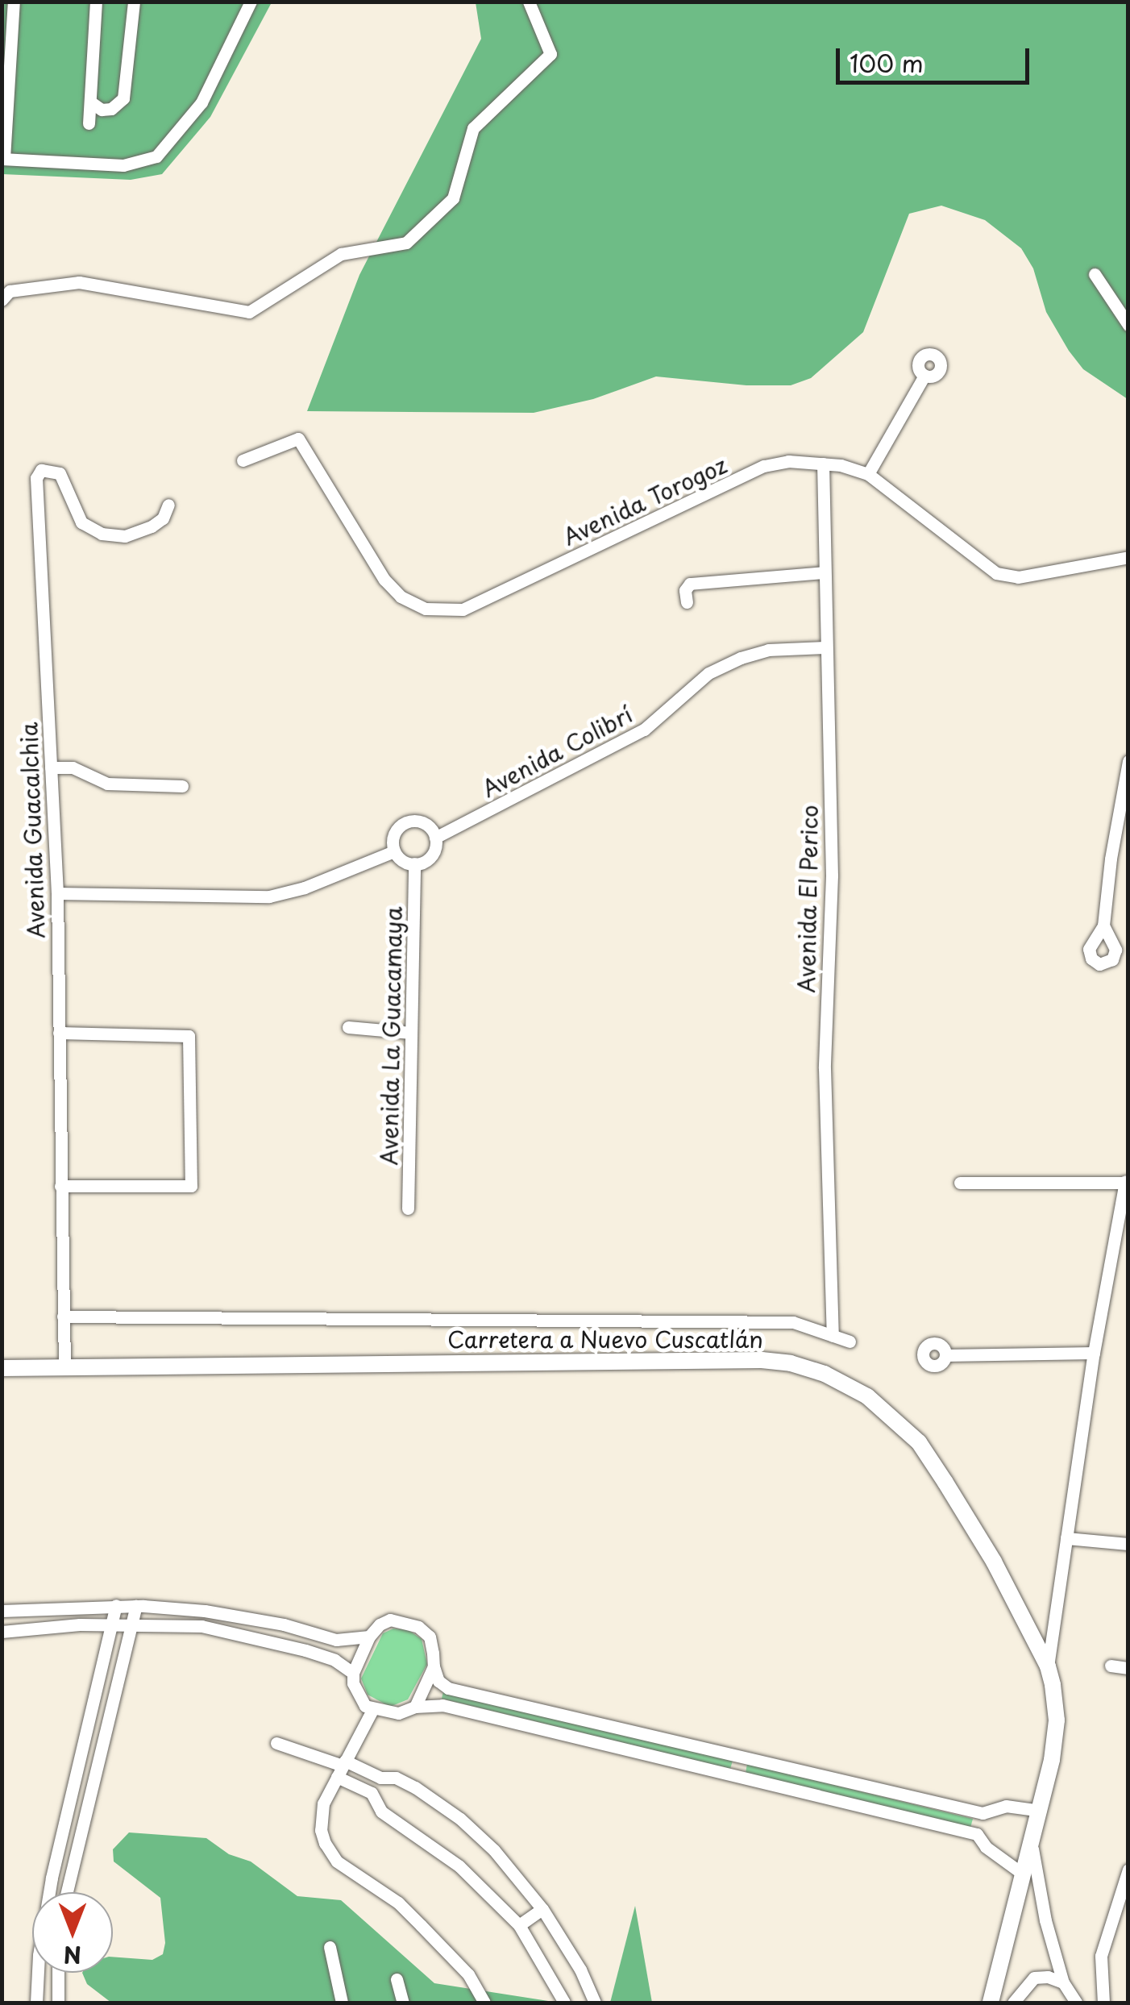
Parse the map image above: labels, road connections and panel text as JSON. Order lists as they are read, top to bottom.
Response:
{
  "streets": {
    "street": [
      "Avenida Torogoz",
      "Avenida Colibrí",
      "Avenida Guacalchia",
      "Avenida El Perico",
      "Avenida La Guacamaya",
      "Carretera a Nuevo Cuscatlán"
    ]
  },
  "crossings": [
    ["Avenida Torogoz", "Avenida El Perico"],
    ["Avenida Colibrí", "Avenida El Perico"],
    ["Avenida Colibrí", "Avenida La Guacamaya"],
    ["Avenida Guacalchia", "Carretera a Nuevo Cuscatlán"]
  ],
  "scale_bar": "100 m",
  "north": "bottom"
}
